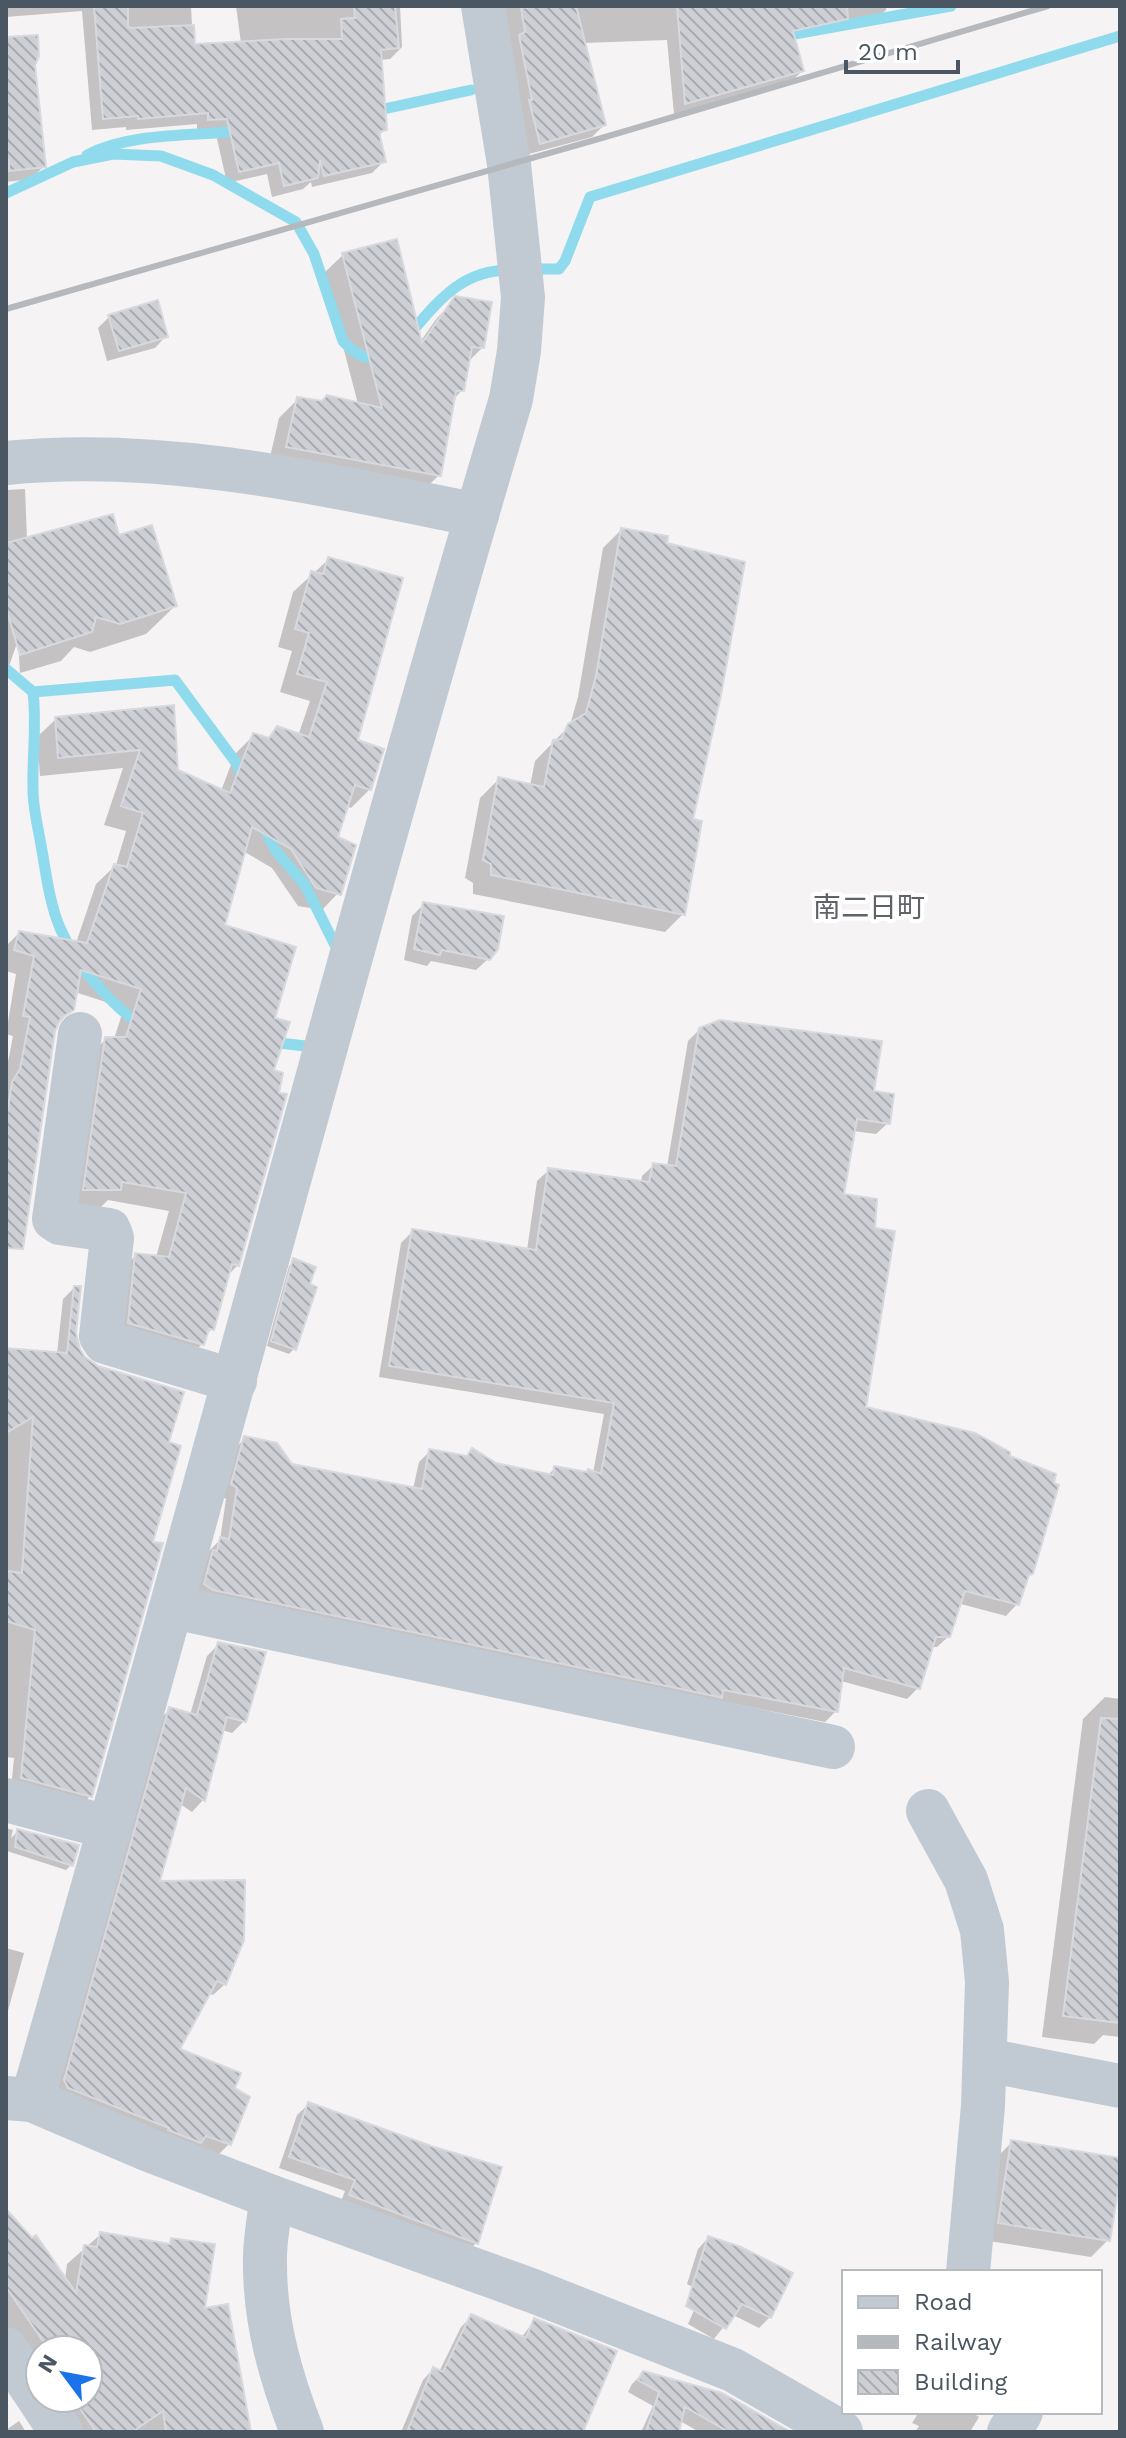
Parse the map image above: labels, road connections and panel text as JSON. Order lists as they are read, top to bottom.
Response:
{
  "districts": ["南二日町"],
  "legend": ["Road", "Railway", "Building"],
  "scale_bar": "20 m",
  "north": "top left"
}
